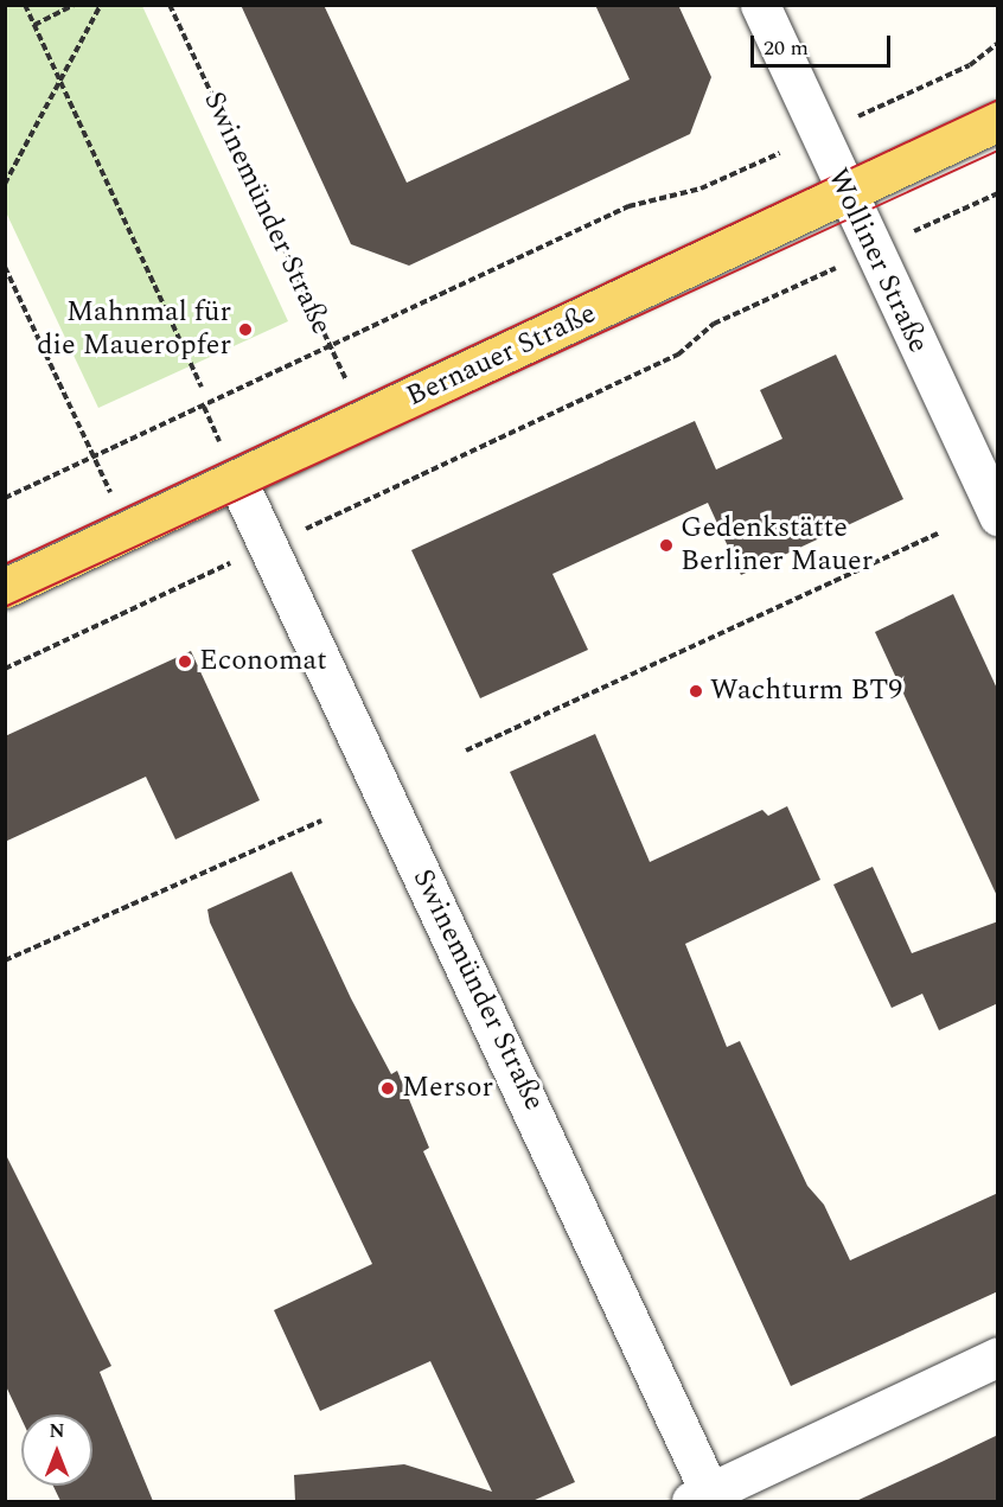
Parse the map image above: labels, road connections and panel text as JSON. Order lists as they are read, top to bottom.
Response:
{
  "streets": {
    "main road": ["Bernauer Straße"],
    "street": ["Swinemünder Straße", "Wolliner Straße"]
  },
  "crossings": [
    ["Swinemünder Straße", "Bernauer Straße"],
    ["Wolliner Straße", "Bernauer Straße"]
  ],
  "places": [
    "Mahnmal für die Maueropfer",
    "Gedenkstätte Berliner Mauer",
    "Economat",
    "Wachturm BT9",
    "Mersor"
  ],
  "scale_bar": "20 m",
  "north": "top"
}
